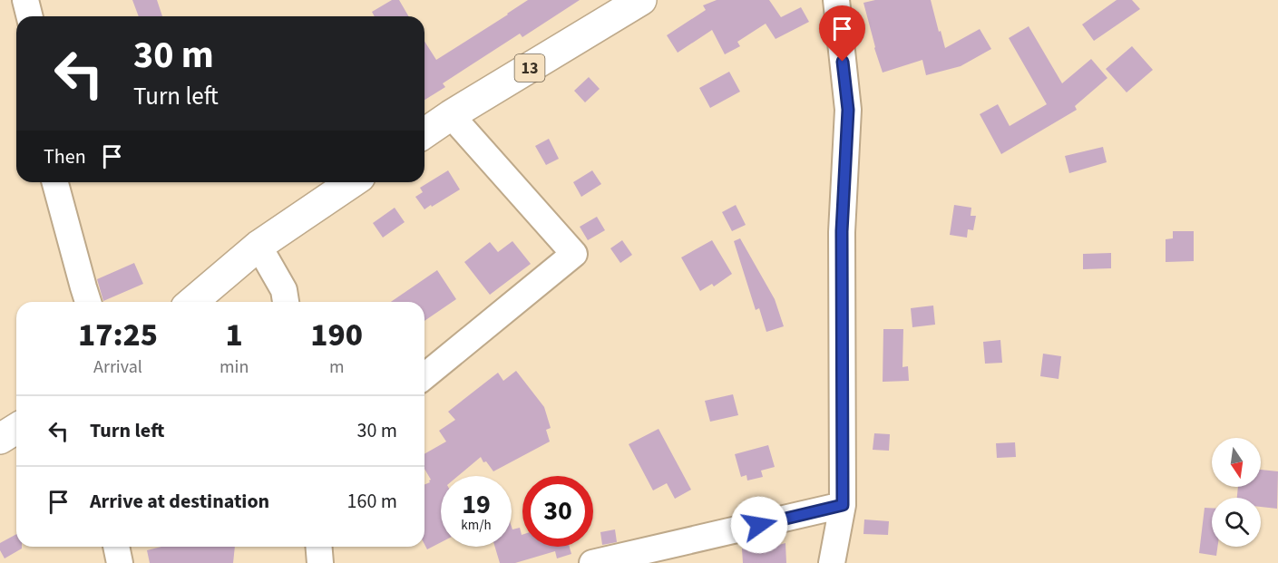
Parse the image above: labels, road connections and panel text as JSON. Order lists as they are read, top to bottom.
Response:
{
  "streets": {
    "main road": ["13"]
  },
  "north": "bottom",
  "page": {
    "turn": ["30 m", "Turn left"],
    "then": "Then",
    "eta": [
      "17:25",
      "Arrival",
      "1",
      "min",
      "190",
      "m"
    ],
    "list": [
      {
        "name": "Turn left",
        "value": "30 m"
      },
      {
        "name": "Arrive at destination",
        "value": "160 m"
      }
    ],
    "speed": "19 km/h",
    "limit": "30"
  }
}
